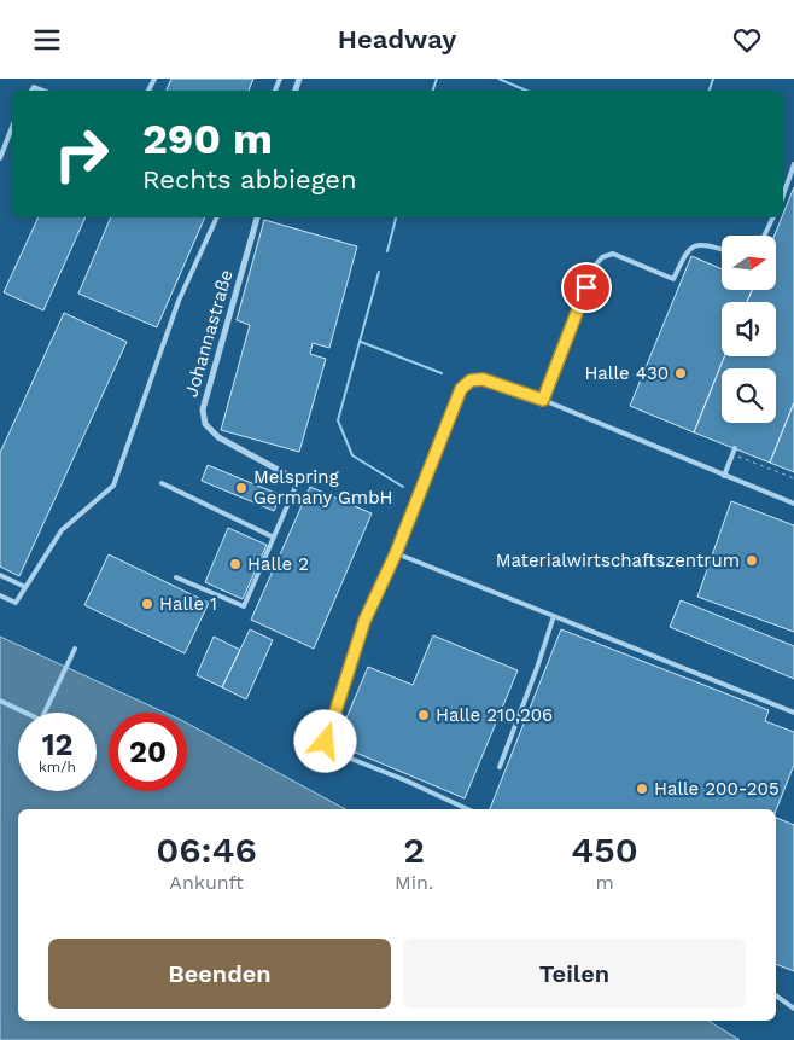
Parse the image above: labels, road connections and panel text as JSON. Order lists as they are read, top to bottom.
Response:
{
  "streets": {
    "street": ["Johannastraße"]
  },
  "places": [
    "Halle 430",
    "Melspring Germany GmbH",
    "Materialwirtschaftszentrum",
    "Halle 2",
    "Halle 1",
    "Halle 210,206",
    "Halle 200-205"
  ],
  "north": "right",
  "page": {
    "header": "Headway",
    "turn": ["290 m", "Rechts abbiegen"],
    "speed": "12 km/h",
    "limit": "20",
    "eta": [
      "06:46",
      "Ankunft",
      "2",
      "Min.",
      "450",
      "m"
    ],
    "buttons": ["Beenden", "Teilen"]
  }
}
